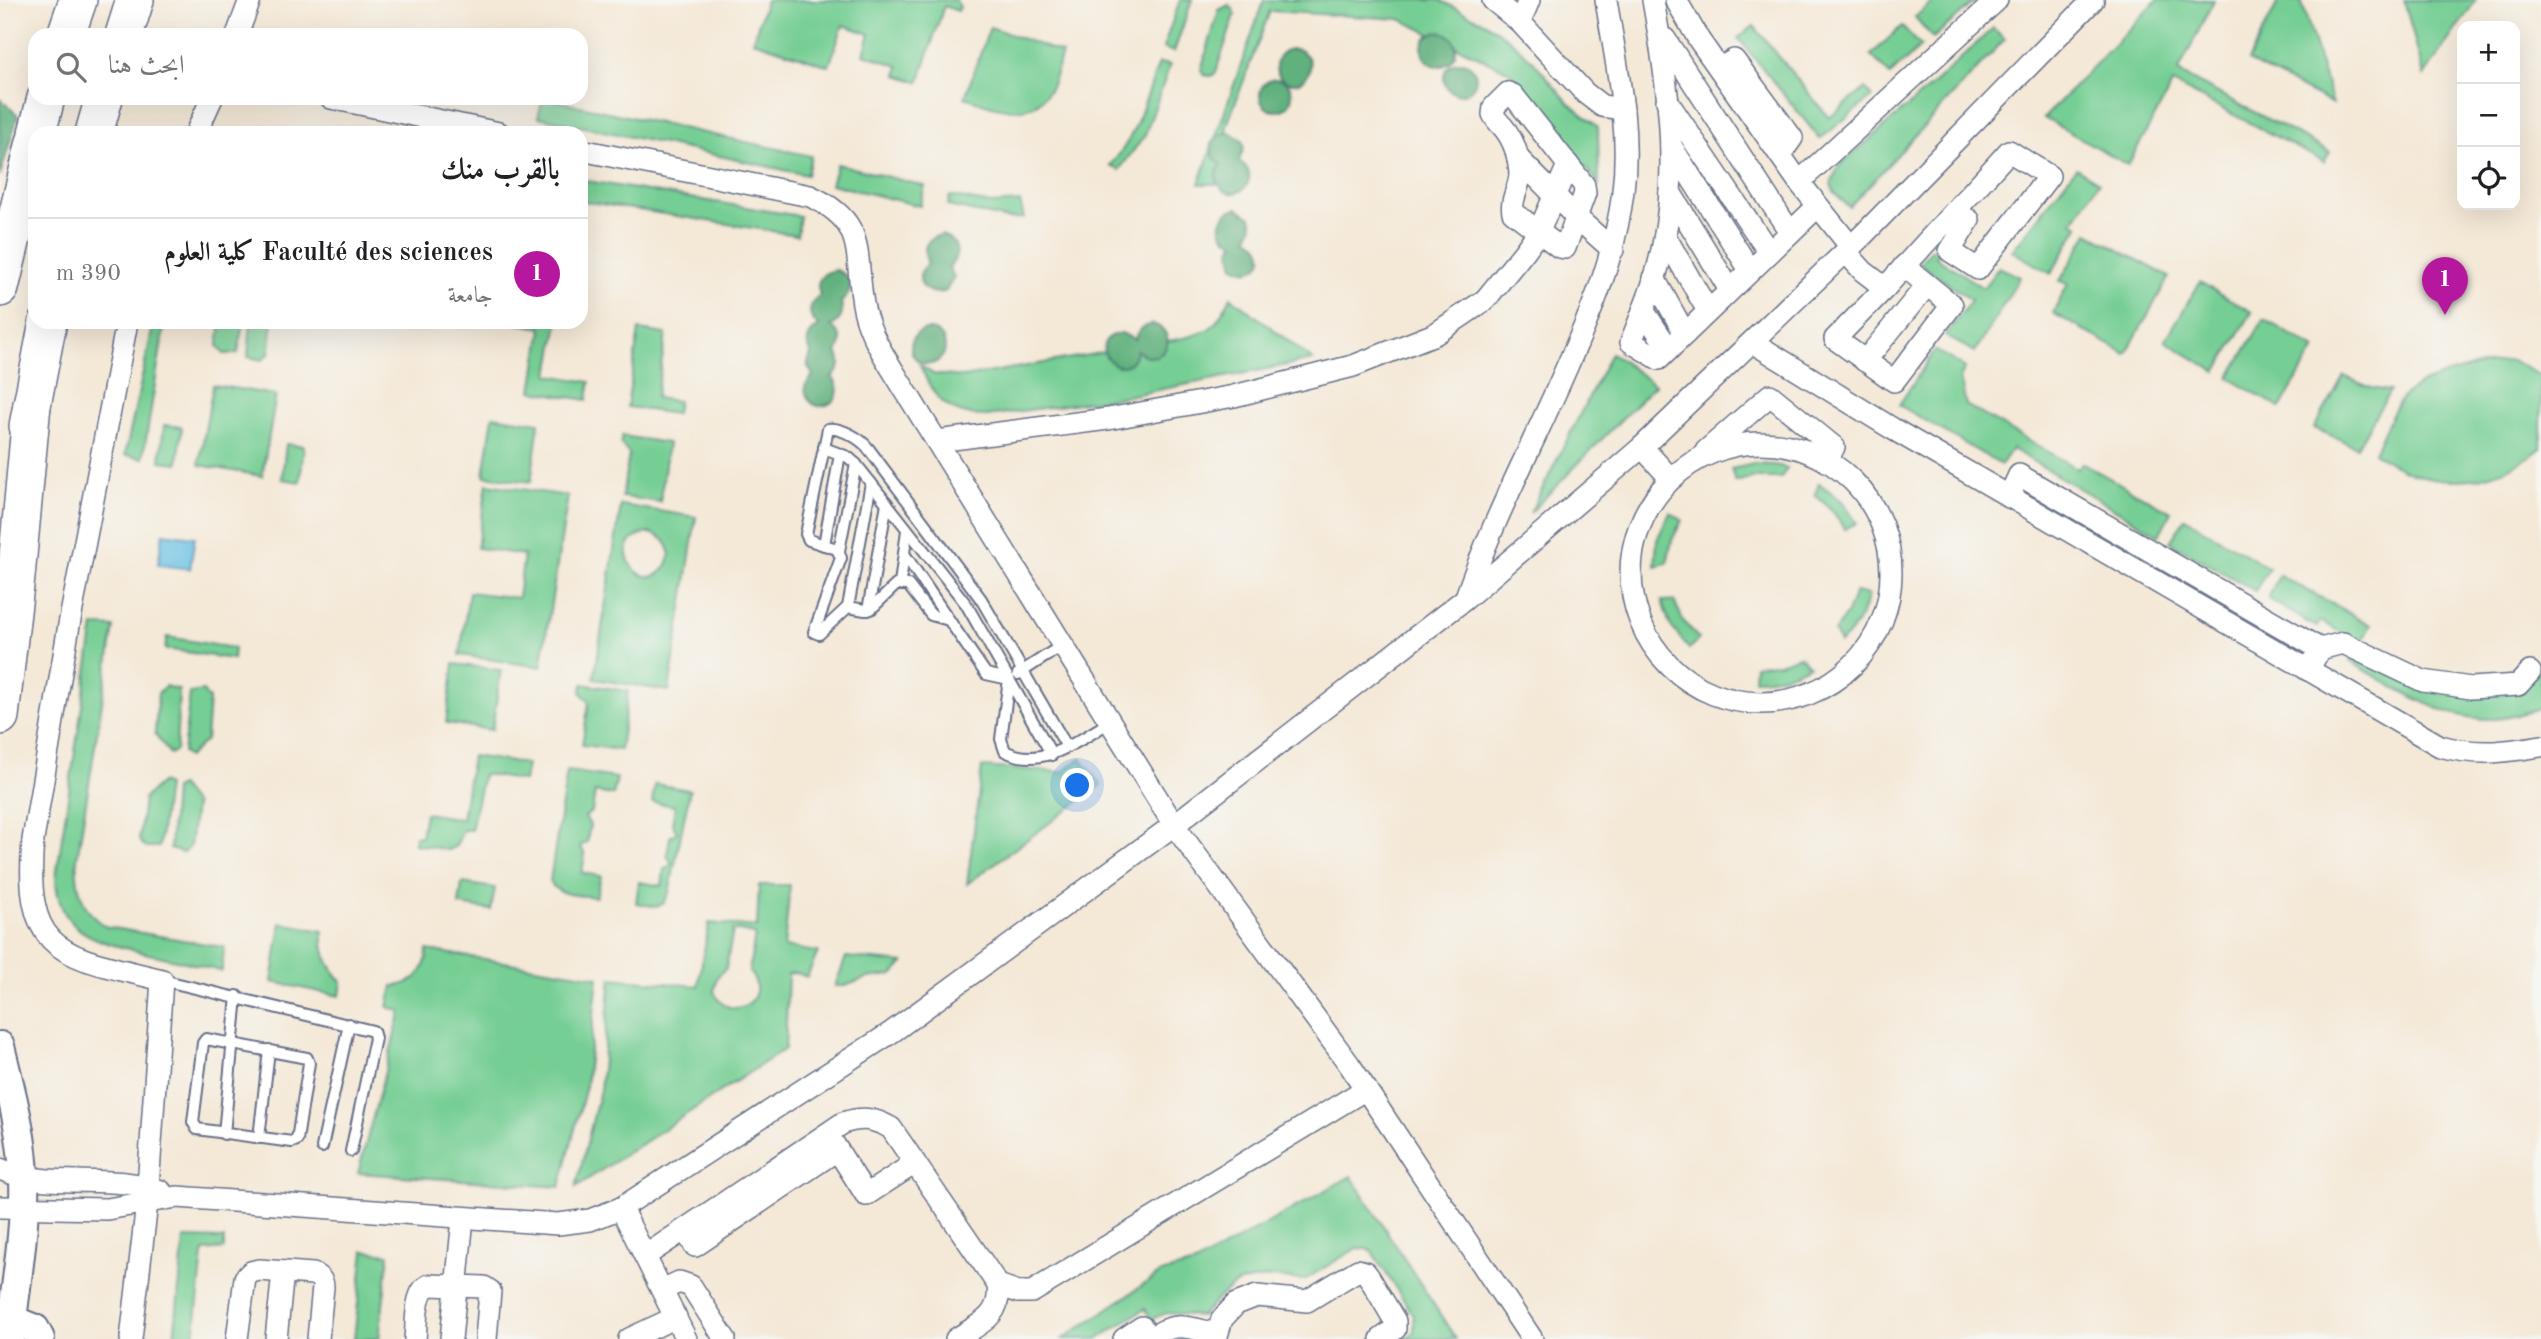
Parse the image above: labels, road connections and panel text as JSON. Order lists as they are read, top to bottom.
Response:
{
  "page": {
    "map_buttons": ["+", "−"],
    "search": "ابحث هنا",
    "heading": "بالقرب منك",
    "list": [
      {
        "mark": "1",
        "name": "Faculté des sciences كلية العلوم",
        "note": "جامعة",
        "value": "390 m"
      }
    ],
    "pins": "1"
  }
}
